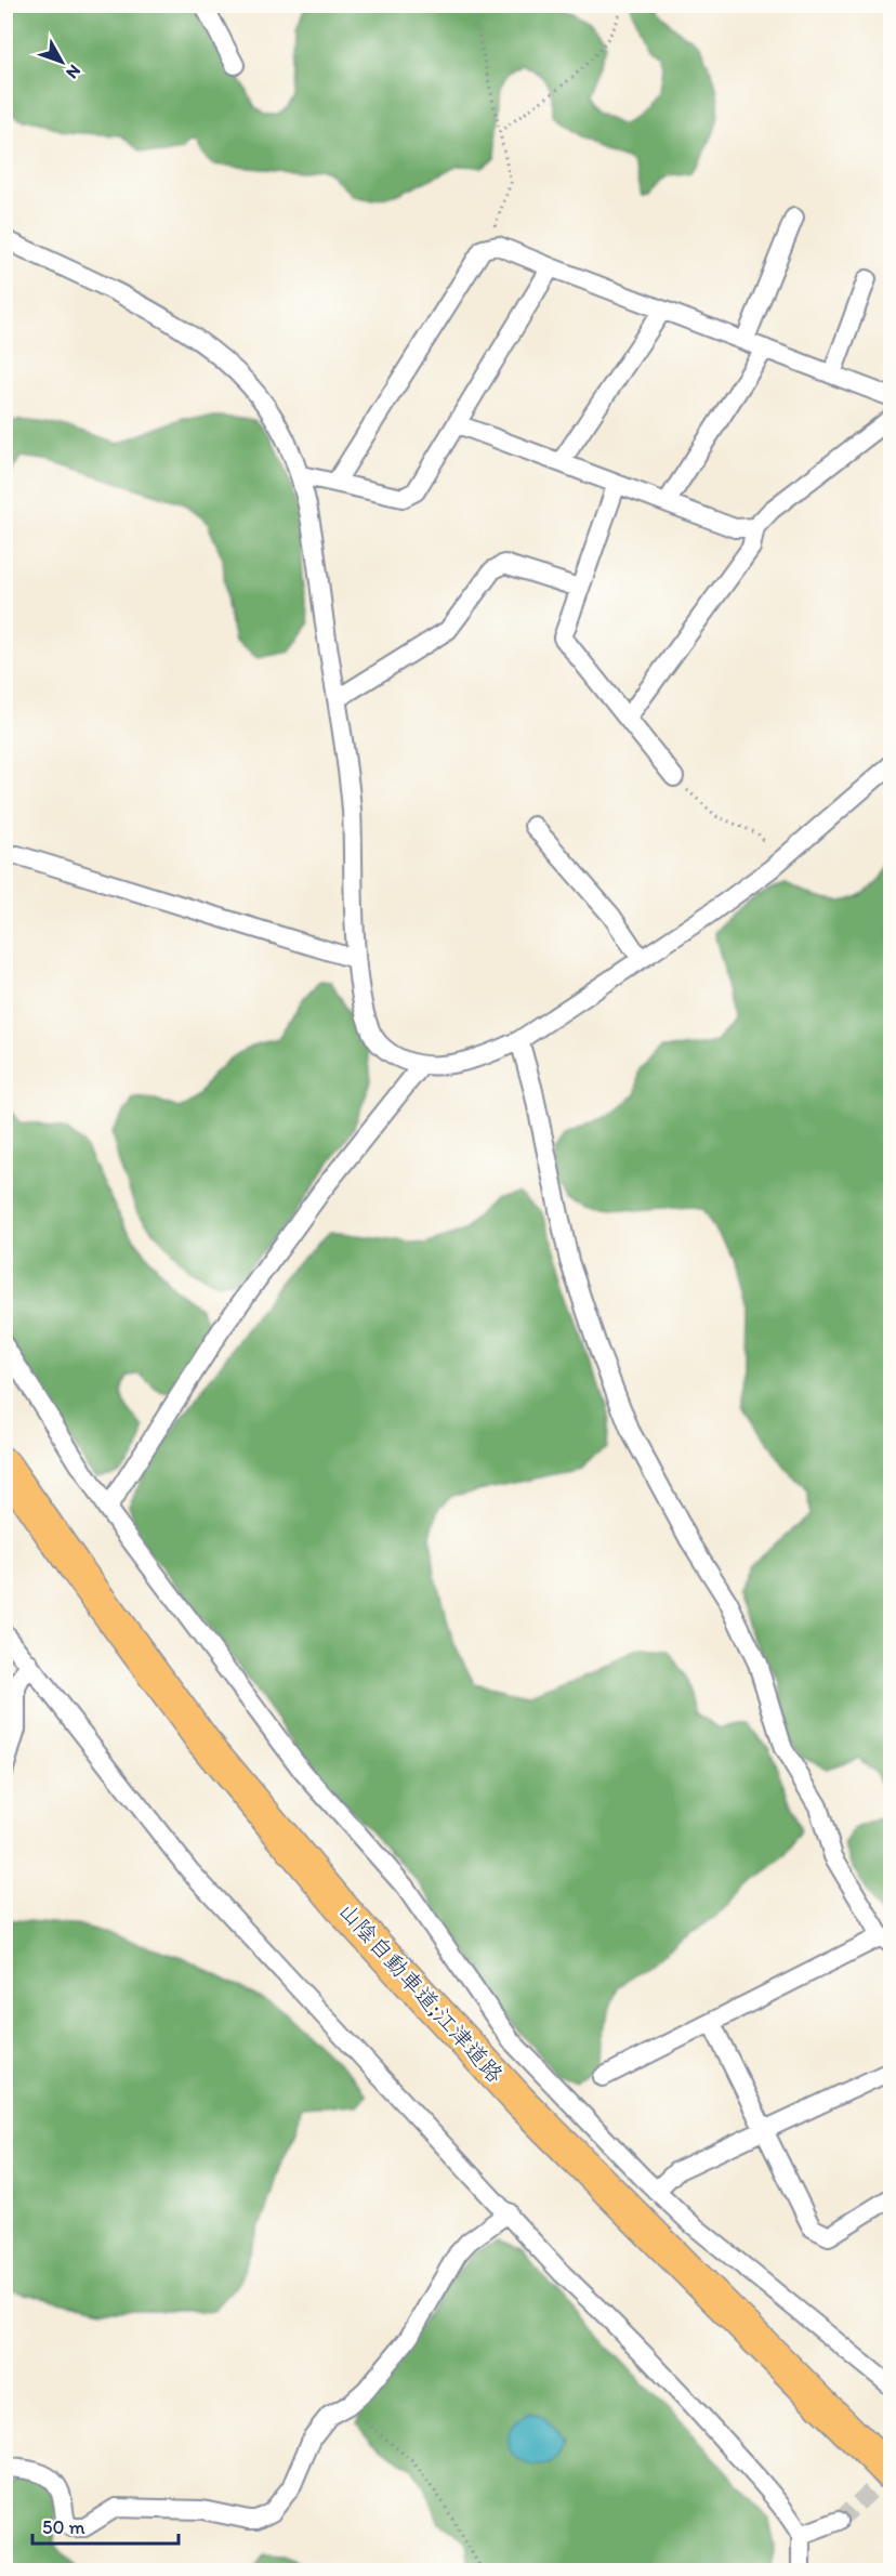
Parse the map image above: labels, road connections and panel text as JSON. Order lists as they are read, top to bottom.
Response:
{
  "streets": {
    "highway": ["山陰自動車道;江津道路"]
  },
  "scale_bar": "50 m",
  "north": "bottom right"
}
